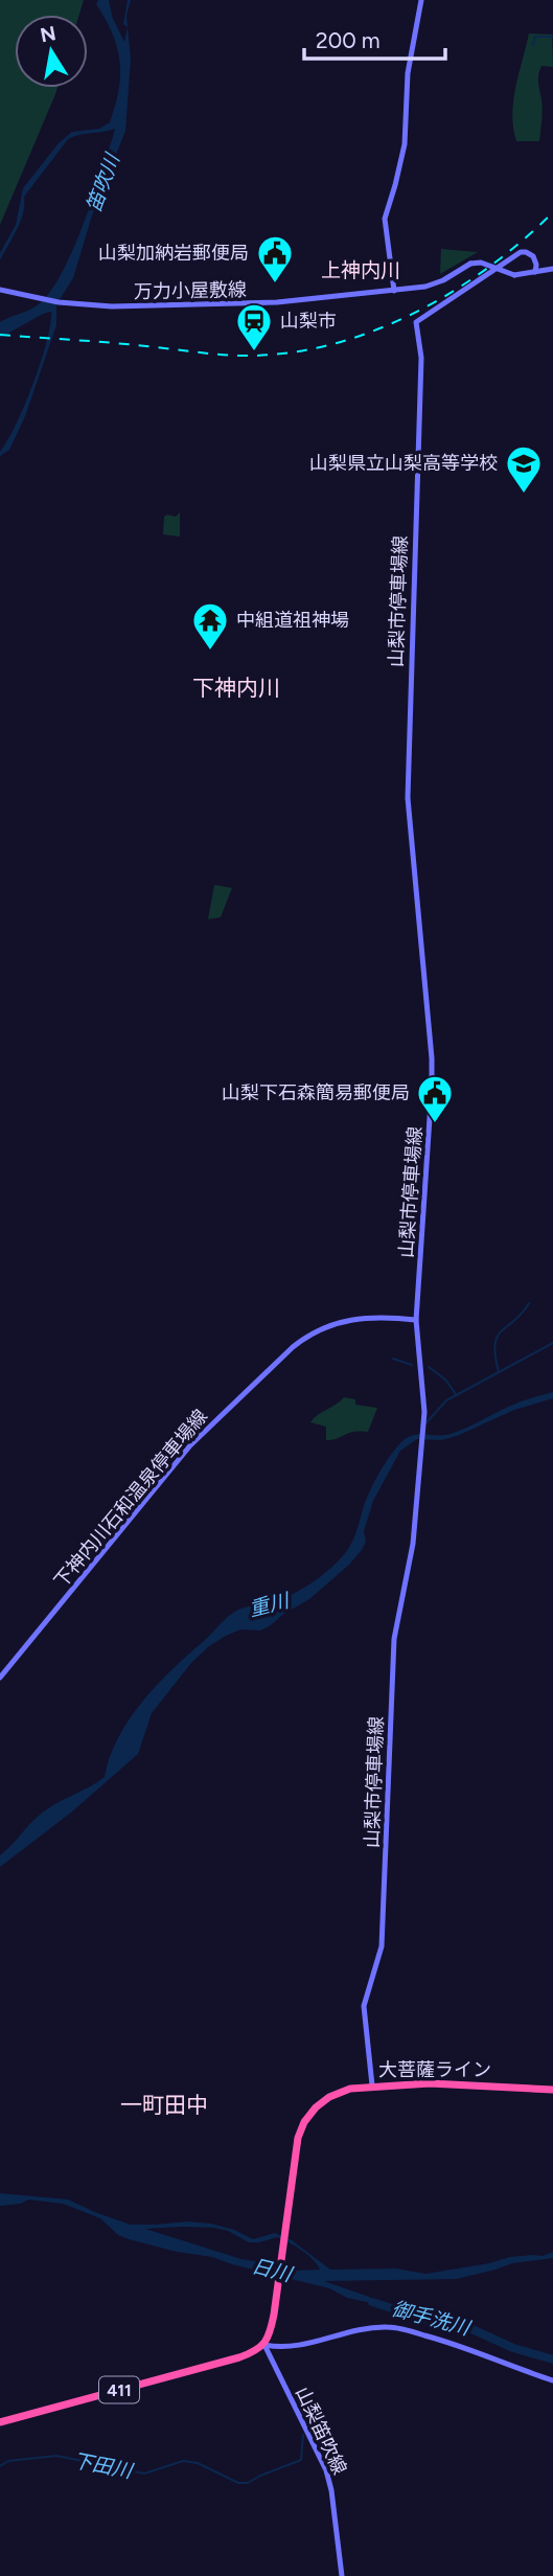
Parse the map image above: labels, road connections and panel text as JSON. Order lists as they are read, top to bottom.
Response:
{
  "streets": {
    "highway": ["大菩薩ライン", "411"],
    "main road": [
      "万力小屋敷線",
      "山梨市停車場線",
      "下神内川石和温泉停車場線",
      "山梨笛吹線"
    ]
  },
  "crossings": [
    ["万力小屋敷線", "山梨市停車場線"],
    ["山梨市停車場線", "下神内川石和温泉停車場線"],
    ["山梨市停車場線", "大菩薩ライン"],
    ["大菩薩ライン", "411"],
    ["大菩薩ライン", "山梨笛吹線"],
    ["411", "山梨笛吹線"]
  ],
  "districts": ["上神内川", "下神内川", "一町田中"],
  "water": [
    "笛吹川",
    "重川",
    "日川",
    "御手洗川",
    "下田川"
  ],
  "places": {
    "public building": ["山梨加納岩郵便局", "山梨下石森簡易郵便局"],
    "station": ["山梨市"],
    "school or university": ["山梨県立山梨高等学校"],
    "temple": ["中組道祖神場"]
  },
  "scale_bar": "200 m",
  "north": "top"
}
